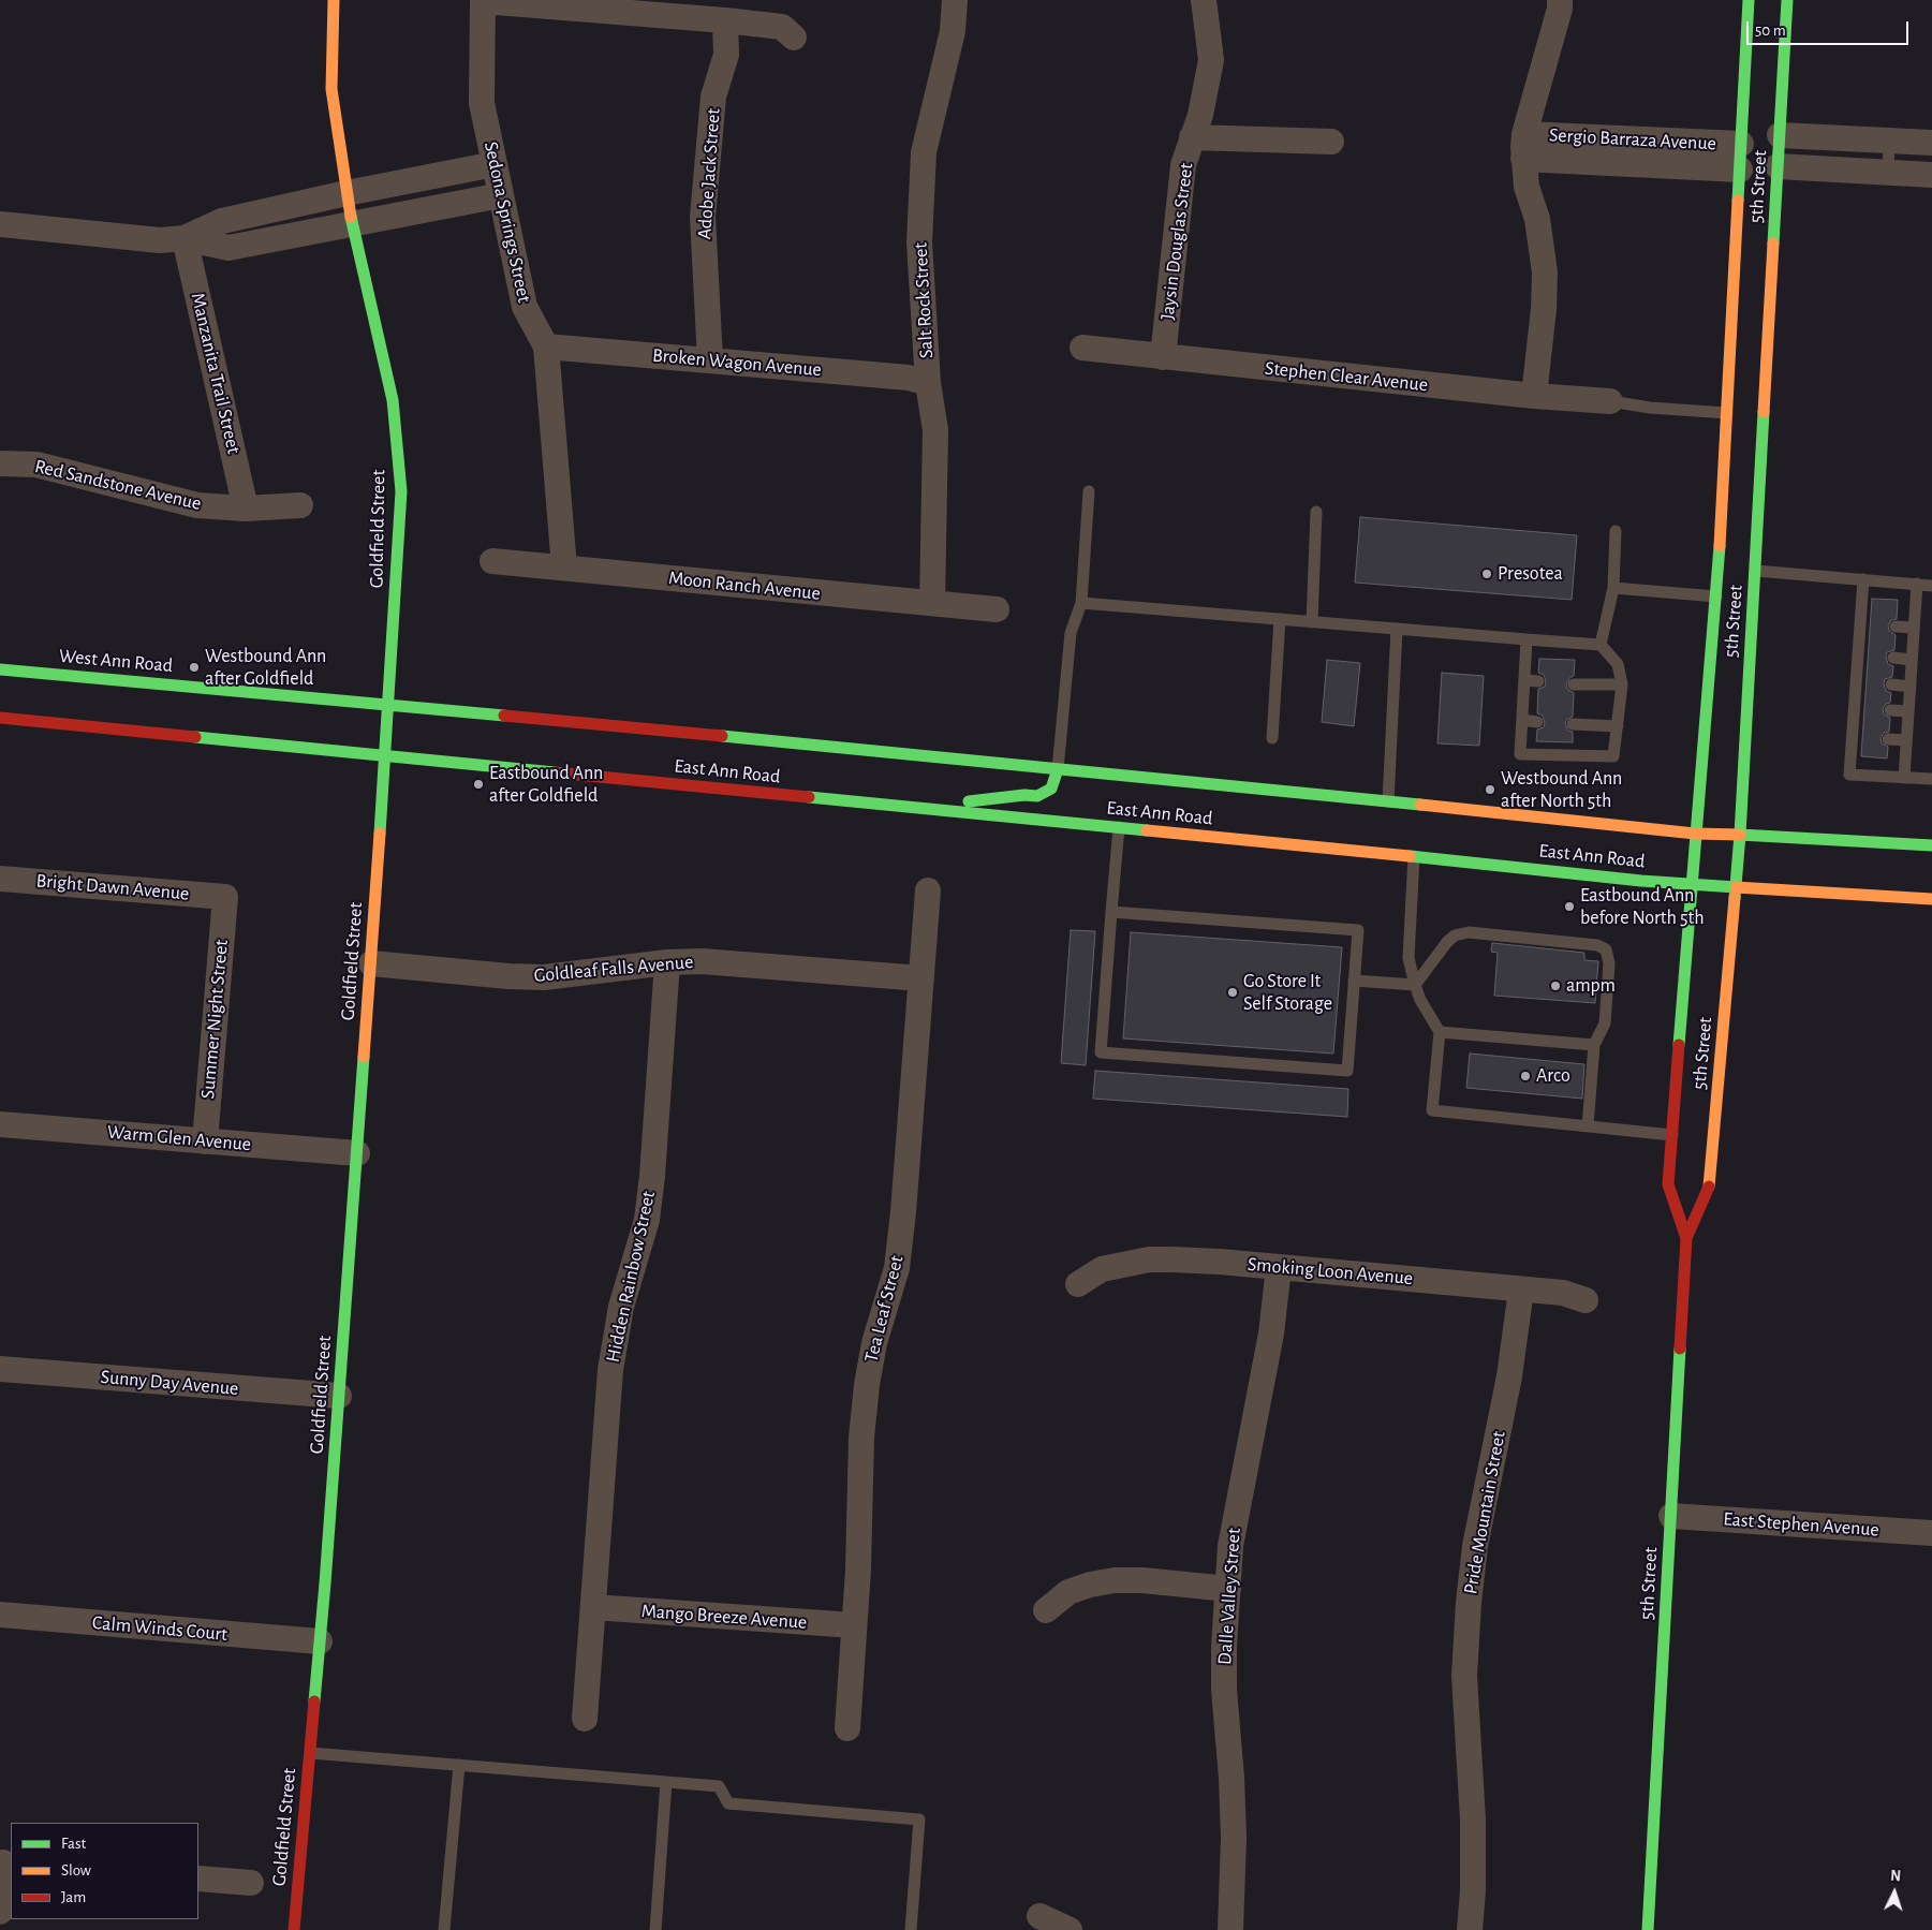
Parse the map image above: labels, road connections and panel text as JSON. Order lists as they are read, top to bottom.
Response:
{
  "streets": {
    "main road": [
      "5th Street",
      "Goldfield Street",
      "West Ann Road",
      "East Ann Road"
    ],
    "street": [
      "Sergio Barraza Avenue",
      "Adobe Jack Street",
      "Sedona Springs Street",
      "Jaysin Douglas Street",
      "Salt Rock Street",
      "Broken Wagon Avenue",
      "Manzanita Trail Street",
      "Stephen Clear Avenue",
      "Red Sandstone Avenue",
      "Moon Ranch Avenue",
      "Bright Dawn Avenue",
      "Goldleaf Falls Avenue",
      "Summer Night Street",
      "Warm Glen Avenue",
      "Smoking Loon Avenue",
      "Hidden Rainbow Street",
      "Tea Leaf Street",
      "Sunny Day Avenue",
      "Pride Mountain Street",
      "East Stephen Avenue",
      "Dalle Valley Street",
      "Mango Breeze Avenue",
      "Calm Winds Court"
    ]
  },
  "crossings": [
    ["Sergio Barraza Avenue", "5th Street"],
    ["Adobe Jack Street", "Broken Wagon Avenue"],
    ["5th Street", "East Ann Road"],
    ["5th Street", "East Stephen Avenue"],
    ["Sedona Springs Street", "Broken Wagon Avenue"],
    ["Sedona Springs Street", "Moon Ranch Avenue"],
    ["Jaysin Douglas Street", "Stephen Clear Avenue"],
    ["Salt Rock Street", "Broken Wagon Avenue"],
    ["Salt Rock Street", "Moon Ranch Avenue"],
    ["Manzanita Trail Street", "Red Sandstone Avenue"],
    ["Goldfield Street", "West Ann Road"],
    ["Goldfield Street", "East Ann Road"],
    ["Goldfield Street", "Goldleaf Falls Avenue"],
    ["Goldfield Street", "Warm Glen Avenue"],
    ["Goldfield Street", "Sunny Day Avenue"],
    ["Goldfield Street", "Calm Winds Court"],
    ["West Ann Road", "East Ann Road"],
    ["Bright Dawn Avenue", "Summer Night Street"],
    ["Goldleaf Falls Avenue", "Hidden Rainbow Street"],
    ["Goldleaf Falls Avenue", "Tea Leaf Street"],
    ["Summer Night Street", "Warm Glen Avenue"],
    ["Smoking Loon Avenue", "Pride Mountain Street"],
    ["Smoking Loon Avenue", "Dalle Valley Street"],
    ["Hidden Rainbow Street", "Mango Breeze Avenue"],
    ["Tea Leaf Street", "Mango Breeze Avenue"]
  ],
  "places": [
    "Presotea",
    "Westbound Ann after Goldfield",
    "Eastbound Ann after Goldfield",
    "Westbound Ann after North 5th",
    "Eastbound Ann before North 5th",
    "ampm",
    "Go Store It Self Storage",
    "Arco"
  ],
  "legend": ["Fast", "Slow", "Jam"],
  "scale_bar": "50 m",
  "north": "top"
}
